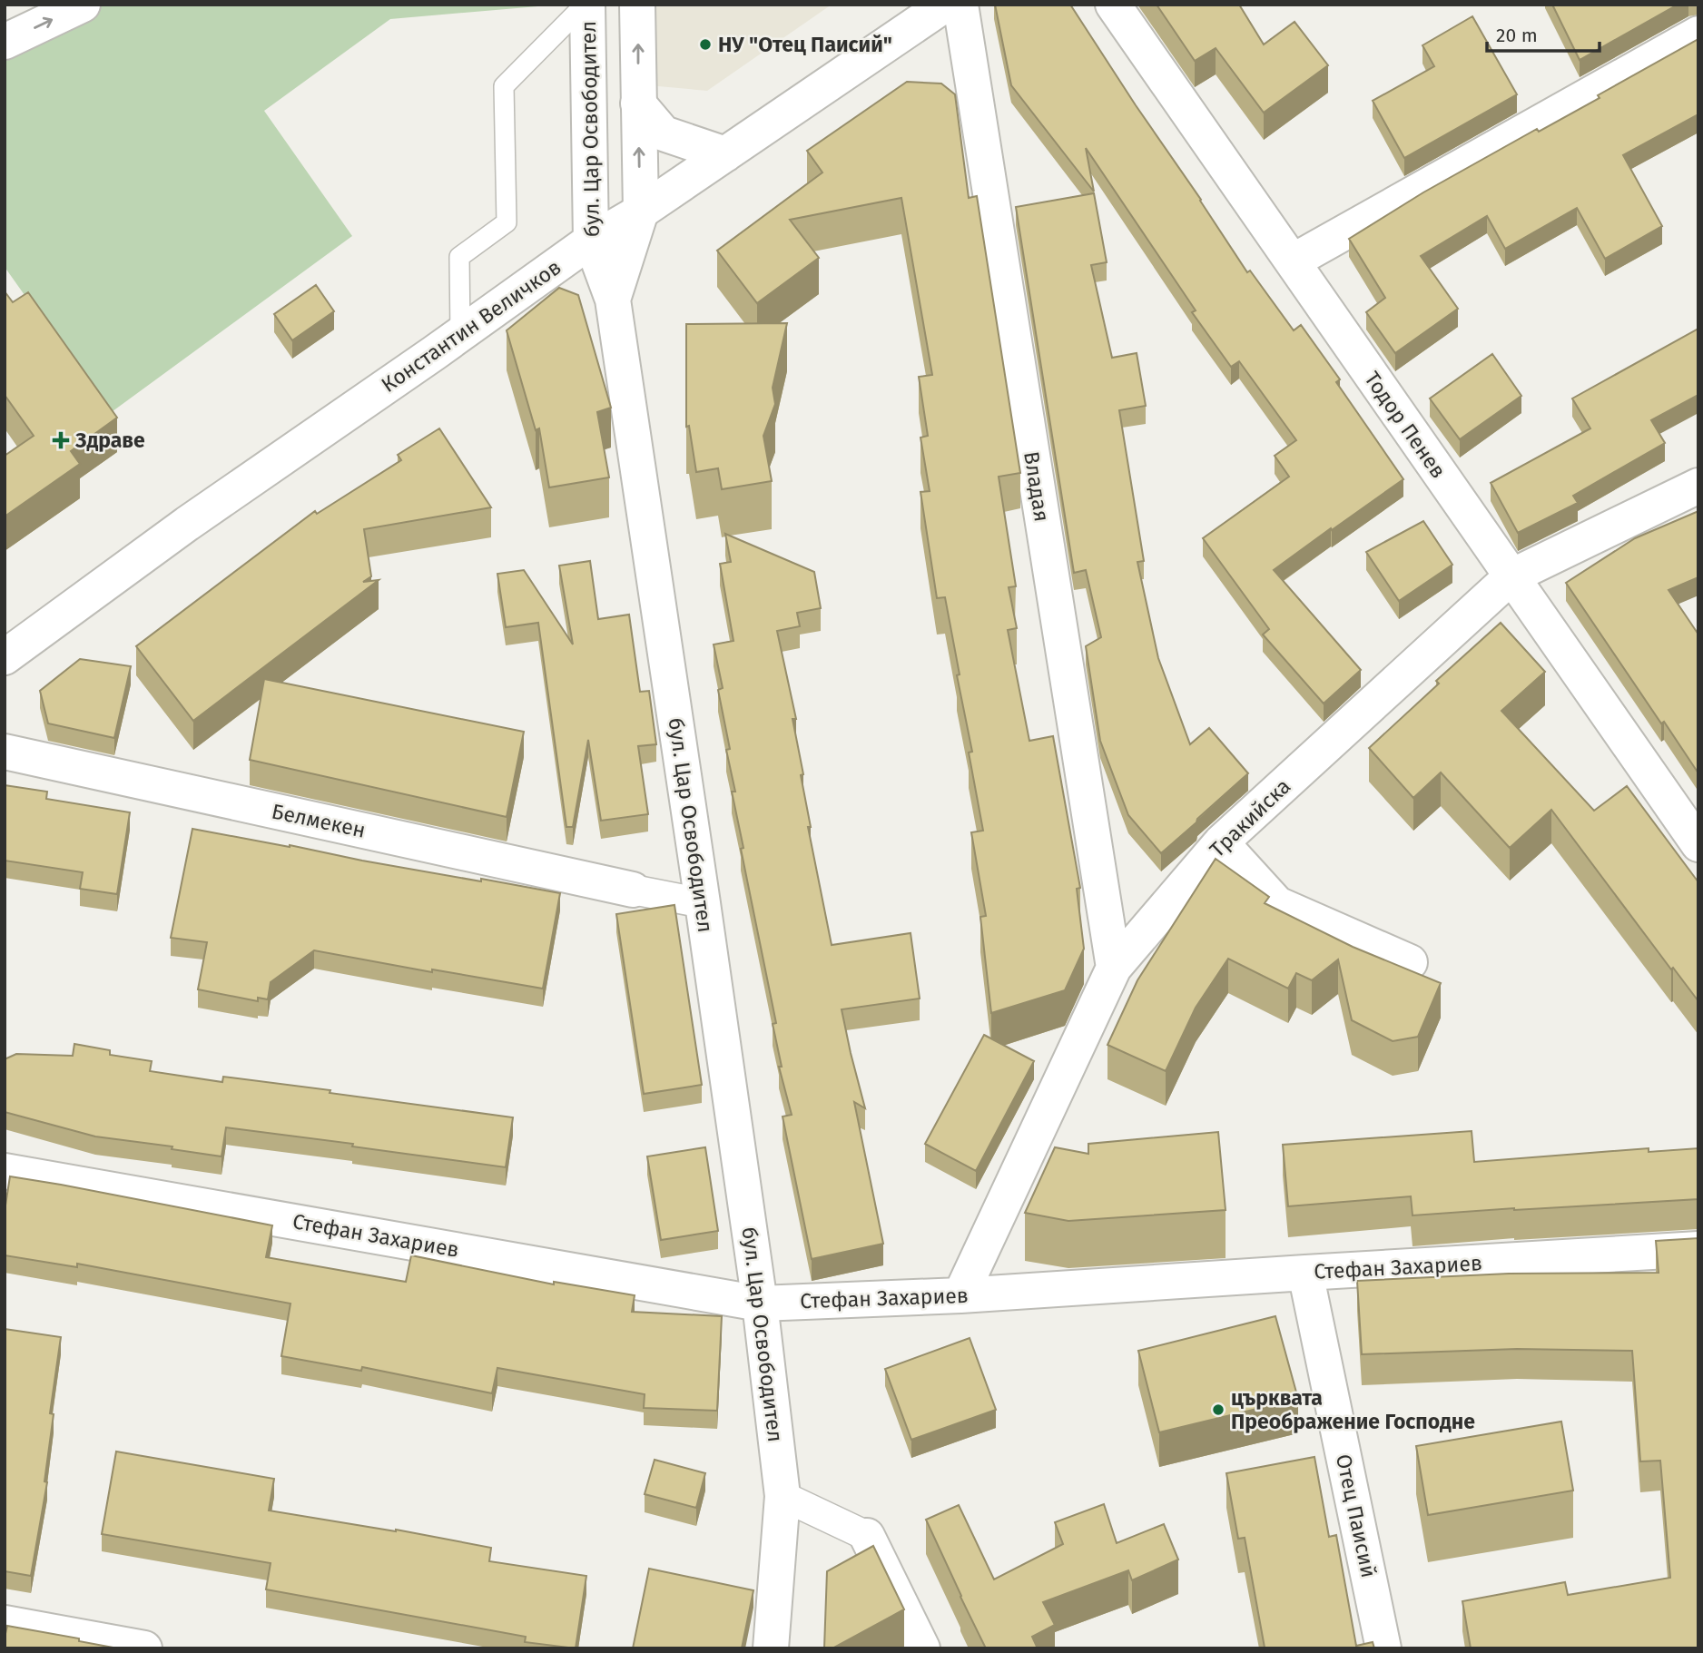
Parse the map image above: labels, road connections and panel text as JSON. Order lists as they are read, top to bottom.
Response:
{
  "streets": {
    "street": [
      "бул. Цар Освободител",
      "Константин Величков",
      "Тодор Пенев",
      "Владая",
      "Тракийска",
      "Белмекен",
      "Стефан Захариев",
      "Отец Паисий"
    ]
  },
  "crossings": [
    ["бул. Цар Освободител", "Константин Величков"],
    ["бул. Цар Освободител", "Стефан Захариев"],
    ["Тодор Пенев", "Тракийска"],
    ["Владая", "Тракийска"],
    ["Тракийска", "Стефан Захариев"],
    ["Стефан Захариев", "Отец Паисий"]
  ],
  "places": {
    "other": ["НУ \"Отец Паисий\"", "църквата Преображение Господне"],
    "health": ["Здраве"]
  },
  "scale_bar": "20 m"
}
